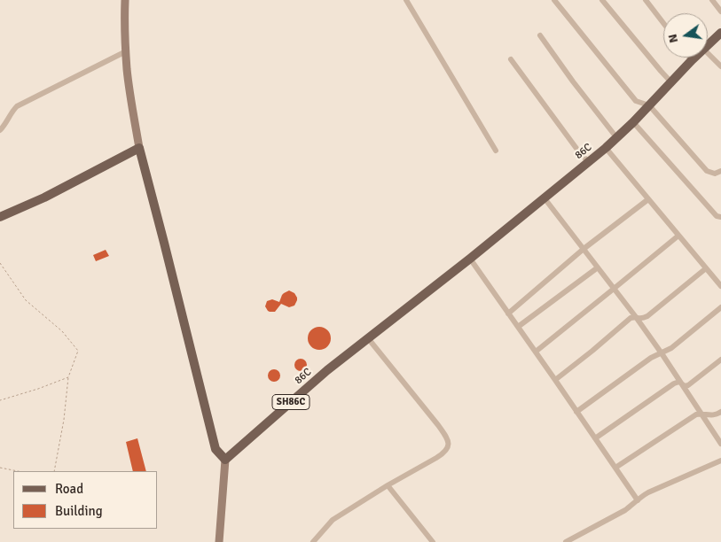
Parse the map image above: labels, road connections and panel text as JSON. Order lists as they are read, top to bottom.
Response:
{
  "streets": {
    "main road": ["86C", "SH86C"]
  },
  "legend": ["Road", "Building"],
  "north": "left"
}
